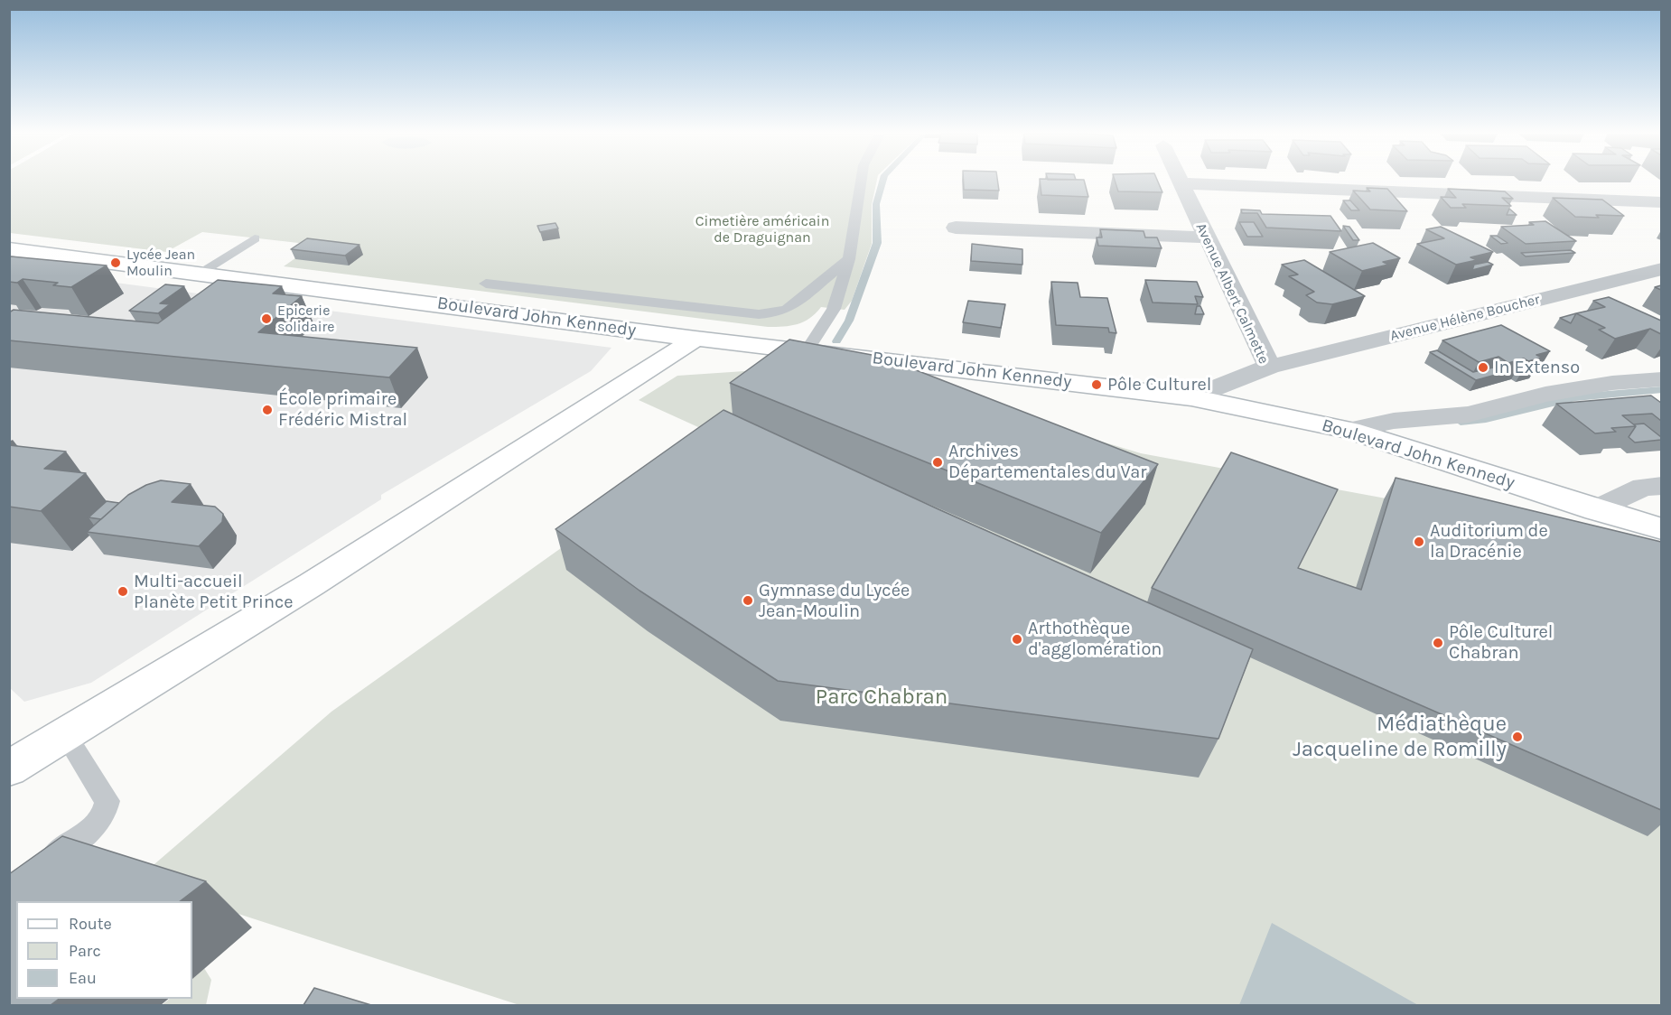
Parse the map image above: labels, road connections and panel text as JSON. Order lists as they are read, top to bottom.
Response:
{
  "streets": {
    "street": ["Avenue Albert Calmette", "Boulevard John Kennedy", "Avenue Hélène Boucher"]
  },
  "crossings": [
    ["Avenue Albert Calmette", "Boulevard John Kennedy"],
    ["Avenue Albert Calmette", "Avenue Hélène Boucher"]
  ],
  "parks": ["Cimetière américain de Draguignan", "Parc Chabran"],
  "places": [
    "Lycée Jean Moulin",
    "Epicerie solidaire",
    "In Extenso",
    "Pôle Culturel",
    "École primaire Frédéric Mistral",
    "Archives Départementales du Var",
    "Auditorium de la Dracénie",
    "Multi-accueil Planète Petit Prince",
    "Gymnase du Lycée Jean-Moulin",
    "Arthothèque d'agglomération",
    "Pôle Culturel Chabran",
    "Médiathèque Jacqueline de Romilly"
  ],
  "legend": ["Route", "Parc", "Eau"]
}
